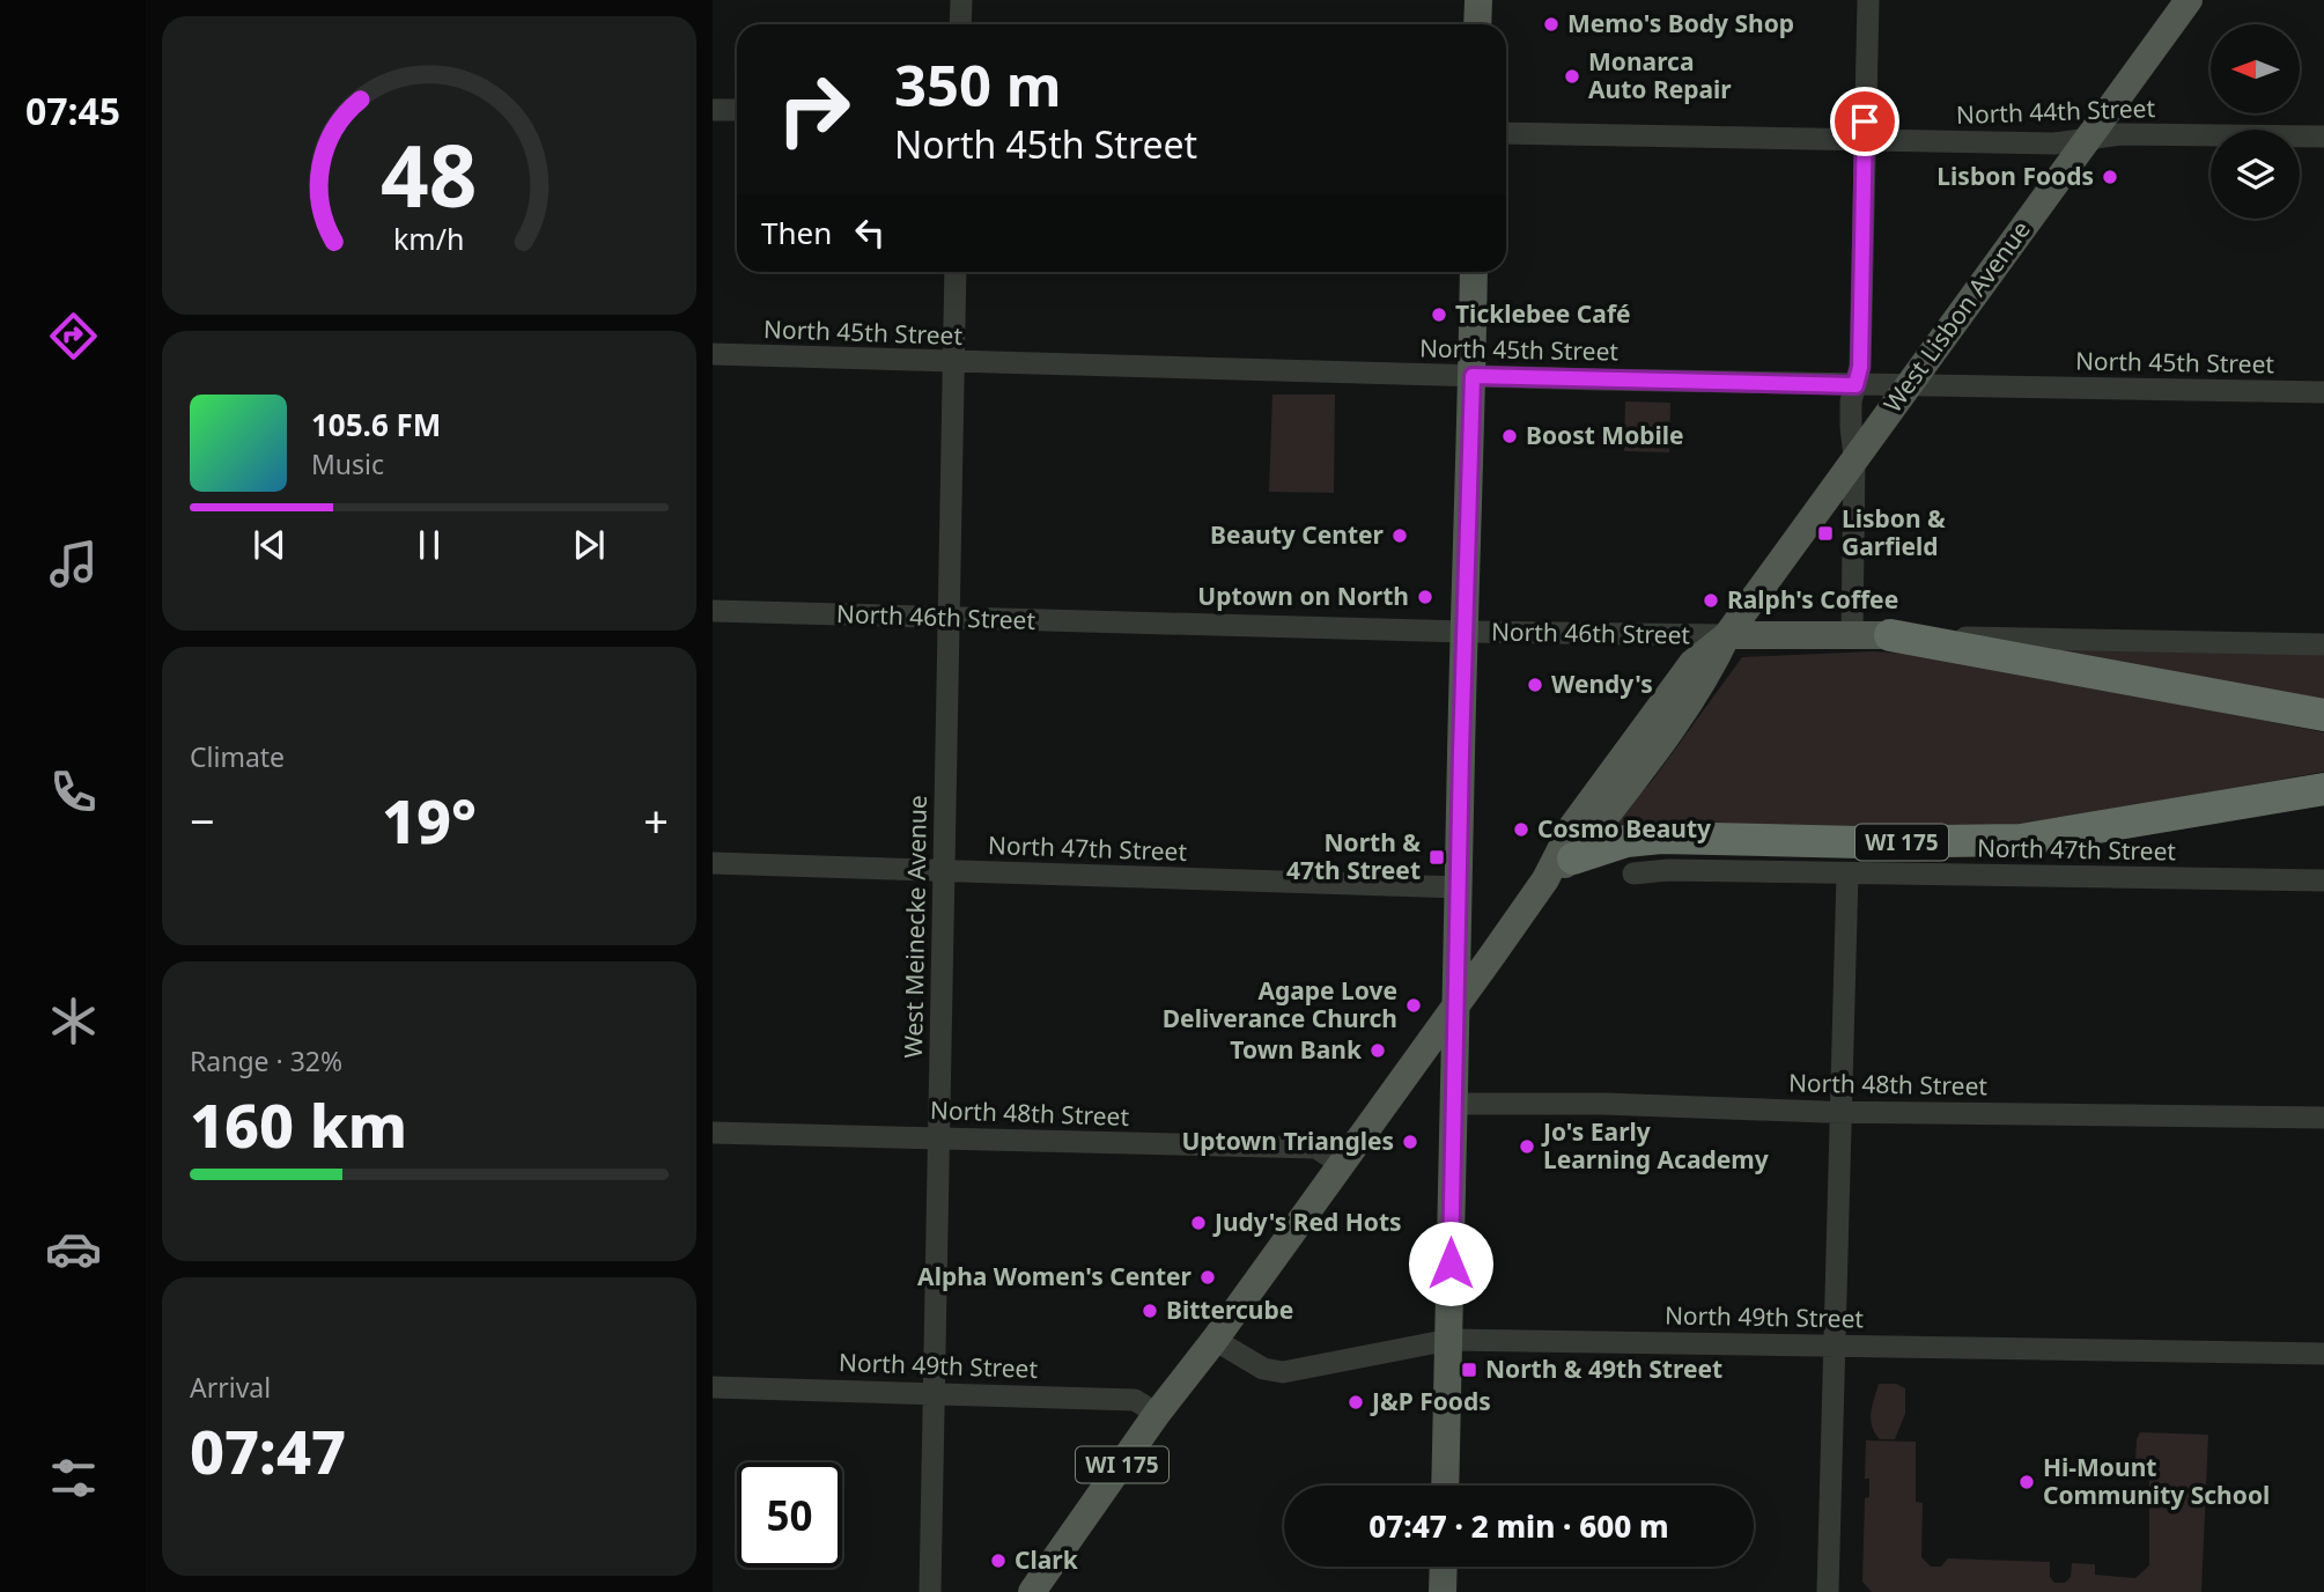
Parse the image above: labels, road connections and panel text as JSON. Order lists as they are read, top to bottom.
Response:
{
  "streets": {
    "highway": ["WI 175"],
    "main road": ["West Lisbon Avenue", "North 46th Street"],
    "street": [
      "North 44th Street",
      "North 45th Street",
      "North 47th Street",
      "West Meinecke Avenue",
      "North 48th Street",
      "North 49th Street"
    ]
  },
  "crossings": [
    ["North 44th Street", "West Lisbon Avenue"],
    ["West Lisbon Avenue", "North 45th Street"],
    ["West Lisbon Avenue", "North 46th Street"],
    ["West Lisbon Avenue", "WI 175"],
    ["West Lisbon Avenue", "North 48th Street"],
    ["West Lisbon Avenue", "North 49th Street"],
    ["North 45th Street", "West Meinecke Avenue"],
    ["North 46th Street", "West Meinecke Avenue"],
    ["North 47th Street", "West Meinecke Avenue"],
    ["West Meinecke Avenue", "North 48th Street"],
    ["West Meinecke Avenue", "North 49th Street"]
  ],
  "places": {
    "other": [
      "Memo's Body Shop",
      "Monarca Auto Repair",
      "Lisbon Foods",
      "Ticklebee Café",
      "Boost Mobile",
      "Beauty Center",
      "Uptown on North",
      "Ralph's Coffee",
      "Wendy's",
      "Cosmo Beauty",
      "Agape Love Deliverance Church",
      "Town Bank",
      "Uptown Triangles",
      "Jo's Early Learning Academy",
      "Judy's Red Hots",
      "Alpha Women's Center",
      "Bittercube",
      "J&P Foods",
      "Hi-Mount Community School",
      "Clark"
    ],
    "transit": ["Lisbon & Garfield", "North & 47th Street", "North & 49th Street"]
  },
  "north": "left",
  "page": {
    "tabs": "07:45",
    "turn": ["350 m", "North 45th Street"],
    "then": "Then",
    "song": ["105.6 FM", "Music"],
    "tile": [
      "Climate",
      ["Range · 32%", "160 km"],
      ["Arrival", "07:47"]
    ],
    "heat": ["−", "19°", "+"],
    "limit": "50",
    "trip": "07:47 · 2 min · 600 m",
    "gauge": ["48", "km/h"]
  }
}
